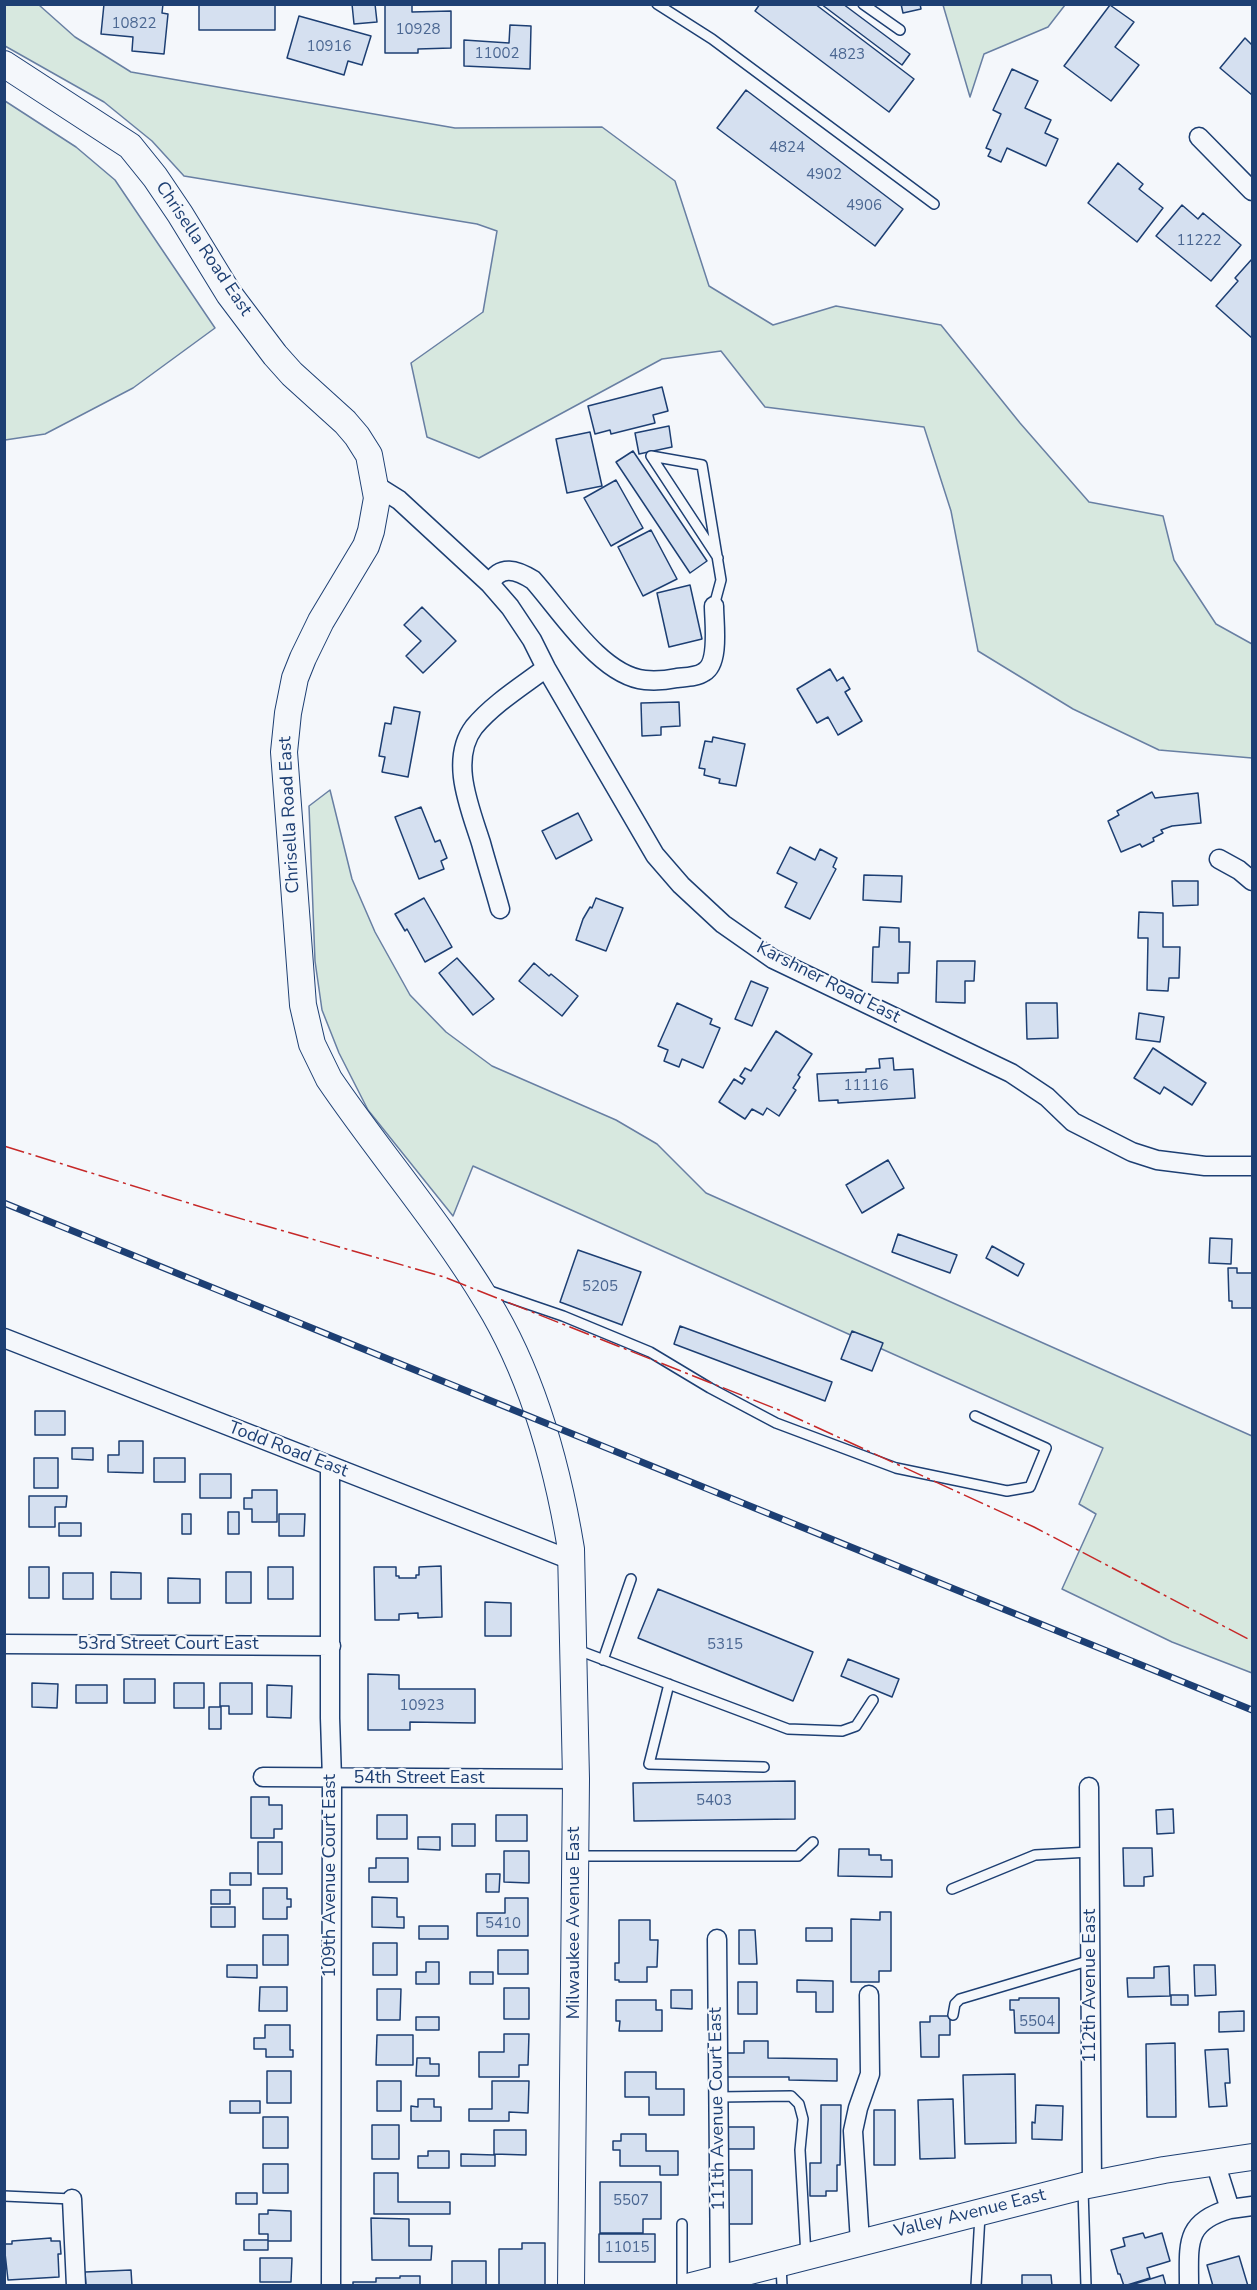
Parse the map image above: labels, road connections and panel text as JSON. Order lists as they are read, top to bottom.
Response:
{
  "streets": {
    "street": [
      "Chrisella Road East",
      "Karshner Road East",
      "Todd Road East",
      "53rd Street Court East",
      "54th Street East",
      "109th Avenue Court East",
      "Milwaukee Avenue East",
      "112th Avenue East",
      "111th Avenue Court East",
      "Valley Avenue East"
    ]
  },
  "crossings": [
    ["Chrisella Road East", "Karshner Road East"],
    ["Chrisella Road East", "Todd Road East"],
    ["Chrisella Road East", "Milwaukee Avenue East"],
    ["Todd Road East", "109th Avenue Court East"],
    ["Todd Road East", "Milwaukee Avenue East"],
    ["53rd Street Court East", "109th Avenue Court East"],
    ["54th Street East", "109th Avenue Court East"],
    ["54th Street East", "Milwaukee Avenue East"],
    ["112th Avenue East", "Valley Avenue East"],
    ["111th Avenue Court East", "Valley Avenue East"]
  ],
  "house_numbers": [
    "10822",
    "10928",
    "10916",
    "11002",
    "4823",
    "4824",
    "4902",
    "4906",
    "11222",
    "11116",
    "5205",
    "5315",
    "10923",
    "5403",
    "5410",
    "5504",
    "5507",
    "11015"
  ]
}
